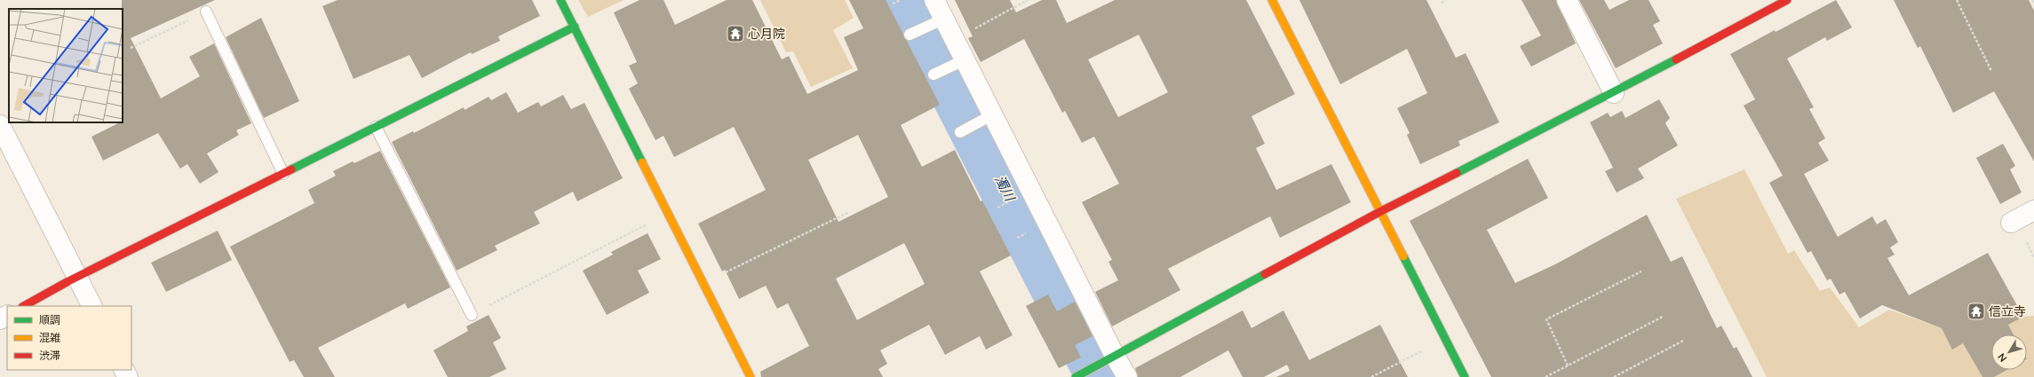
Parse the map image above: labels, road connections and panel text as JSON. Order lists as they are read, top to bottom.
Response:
{
  "water": ["濁川"],
  "places": {
    "temple": ["心月院", "信立寺"]
  },
  "legend": ["順調", "混雑", "渋滞"],
  "north": "bottom left"
}
